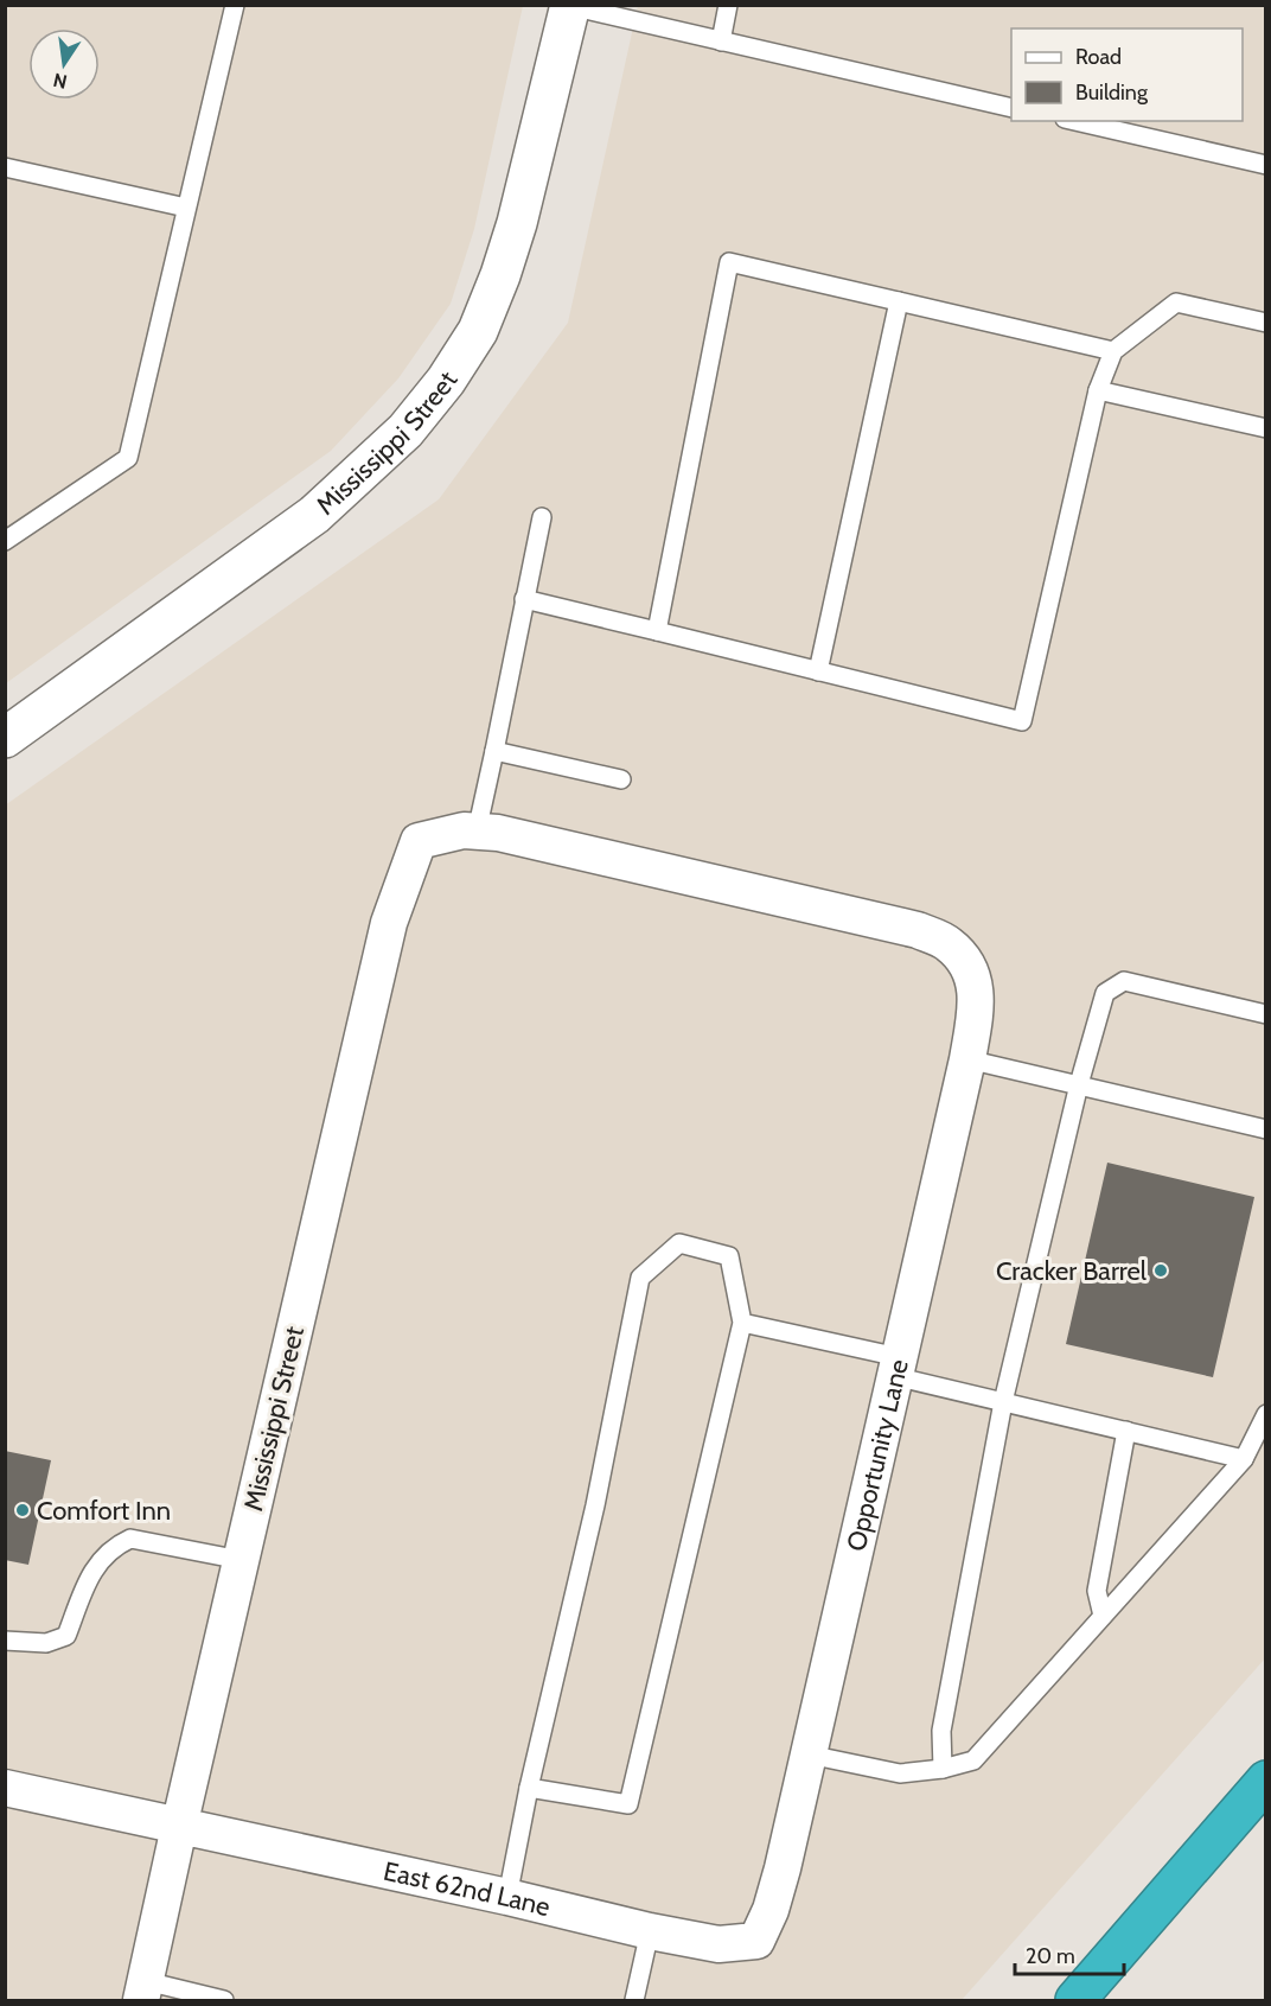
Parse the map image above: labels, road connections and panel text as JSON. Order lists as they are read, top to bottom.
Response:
{
  "streets": {
    "street": ["Mississippi Street", "Opportunity Lane", "East 62nd Lane"]
  },
  "crossings": [
    ["Mississippi Street", "Opportunity Lane"],
    ["Mississippi Street", "East 62nd Lane"],
    ["Opportunity Lane", "East 62nd Lane"]
  ],
  "places": ["Cracker Barrel", "Comfort Inn"],
  "legend": ["Road", "Building"],
  "scale_bar": "20 m",
  "north": "bottom"
}
